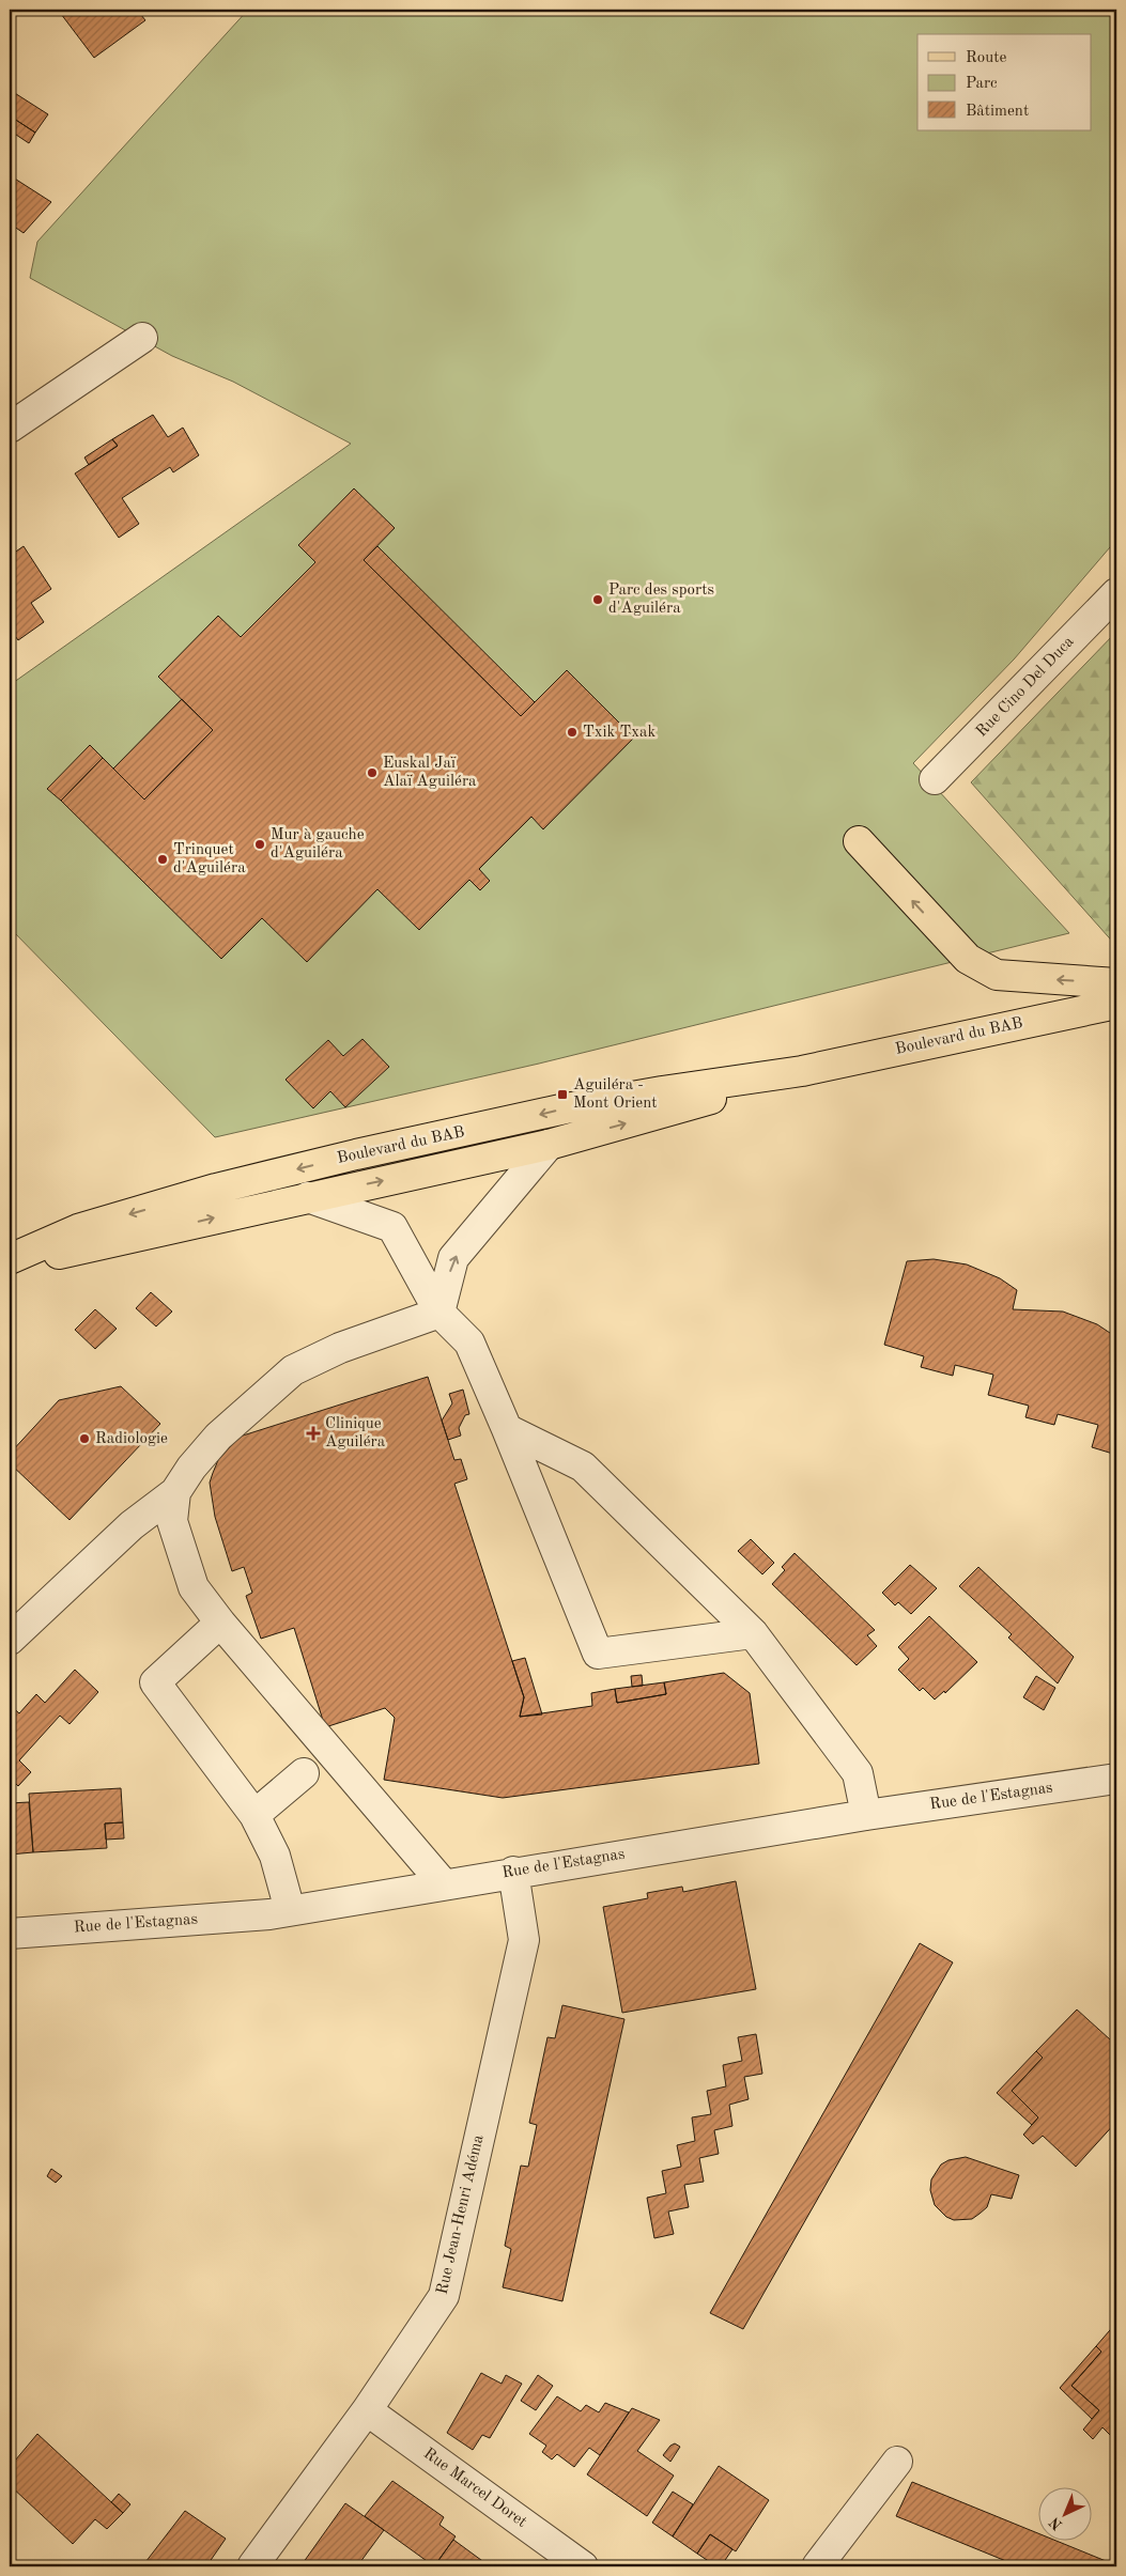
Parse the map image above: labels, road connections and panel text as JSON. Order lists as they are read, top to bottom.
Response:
{
  "streets": {
    "main road": ["Boulevard du BAB"],
    "street": [
      "Rue Cino Del Duca",
      "Rue de l'Estagnas",
      "Rue Jean-Henri Adéma",
      "Rue Marcel Doret"
    ]
  },
  "crossings": [
    ["Rue de l'Estagnas", "Rue Jean-Henri Adéma"],
    ["Rue Jean-Henri Adéma", "Rue Marcel Doret"]
  ],
  "places": {
    "other": [
      "Parc des sports d'Aguiléra",
      "Txik Txak",
      "Euskal Jaï Alaï Aguiléra",
      "Mur à gauche d'Aguiléra",
      "Trinquet d'Aguiléra",
      "Radiologie"
    ],
    "transit": ["Aguiléra - Mont Orient"],
    "health": ["Clinique Aguiléra"]
  },
  "legend": ["Route", "Parc", "Bâtiment"],
  "north": "bottom left"
}
